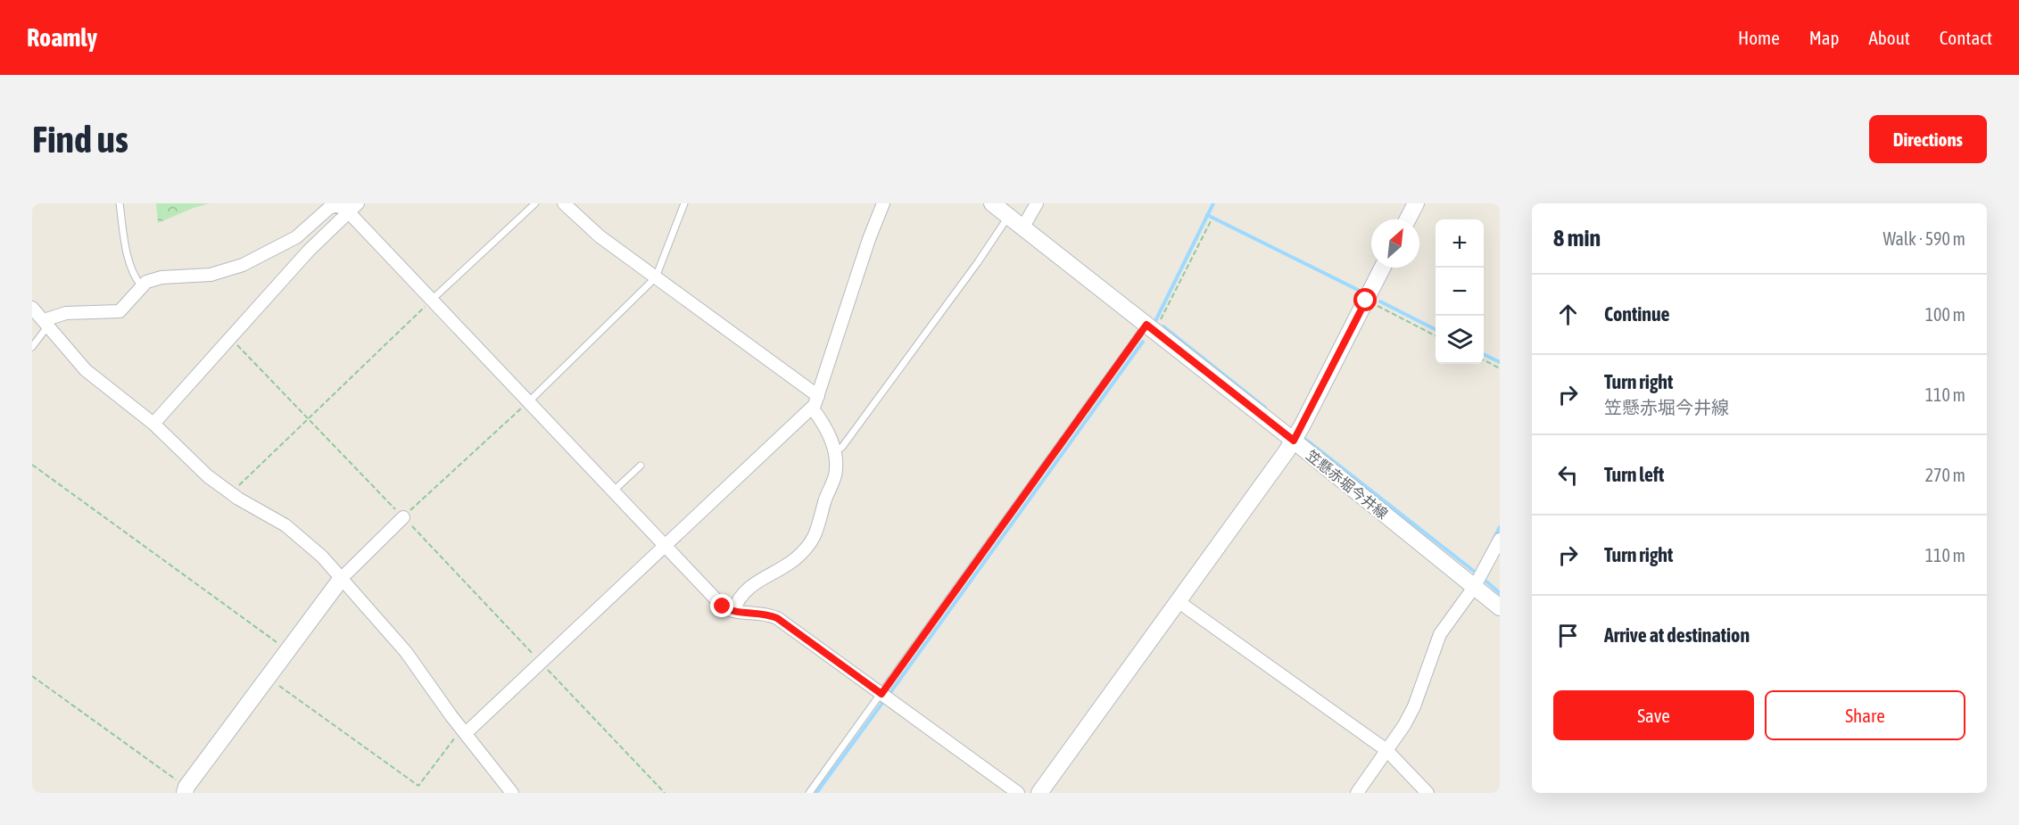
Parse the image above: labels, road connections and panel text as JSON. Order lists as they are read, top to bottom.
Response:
{
  "streets": {
    "street": ["笠懸赤堀今井線"]
  },
  "north": "top right",
  "page": {
    "header": "Roamly",
    "nav": [
      "Home",
      "Map",
      "About",
      "Contact"
    ],
    "buttons": [
      "Directions",
      ["Save", "Share"]
    ],
    "title": "Find us",
    "heading": ["8 min", "Walk · 590 m"],
    "map_buttons": ["+", "−"],
    "list": [
      ["Continue", "100 m"],
      ["Turn right", "笠懸赤堀今井線", "110 m"],
      ["Turn left", "270 m"],
      ["Turn right", "110 m"],
      "Arrive at destination"
    ]
  }
}
